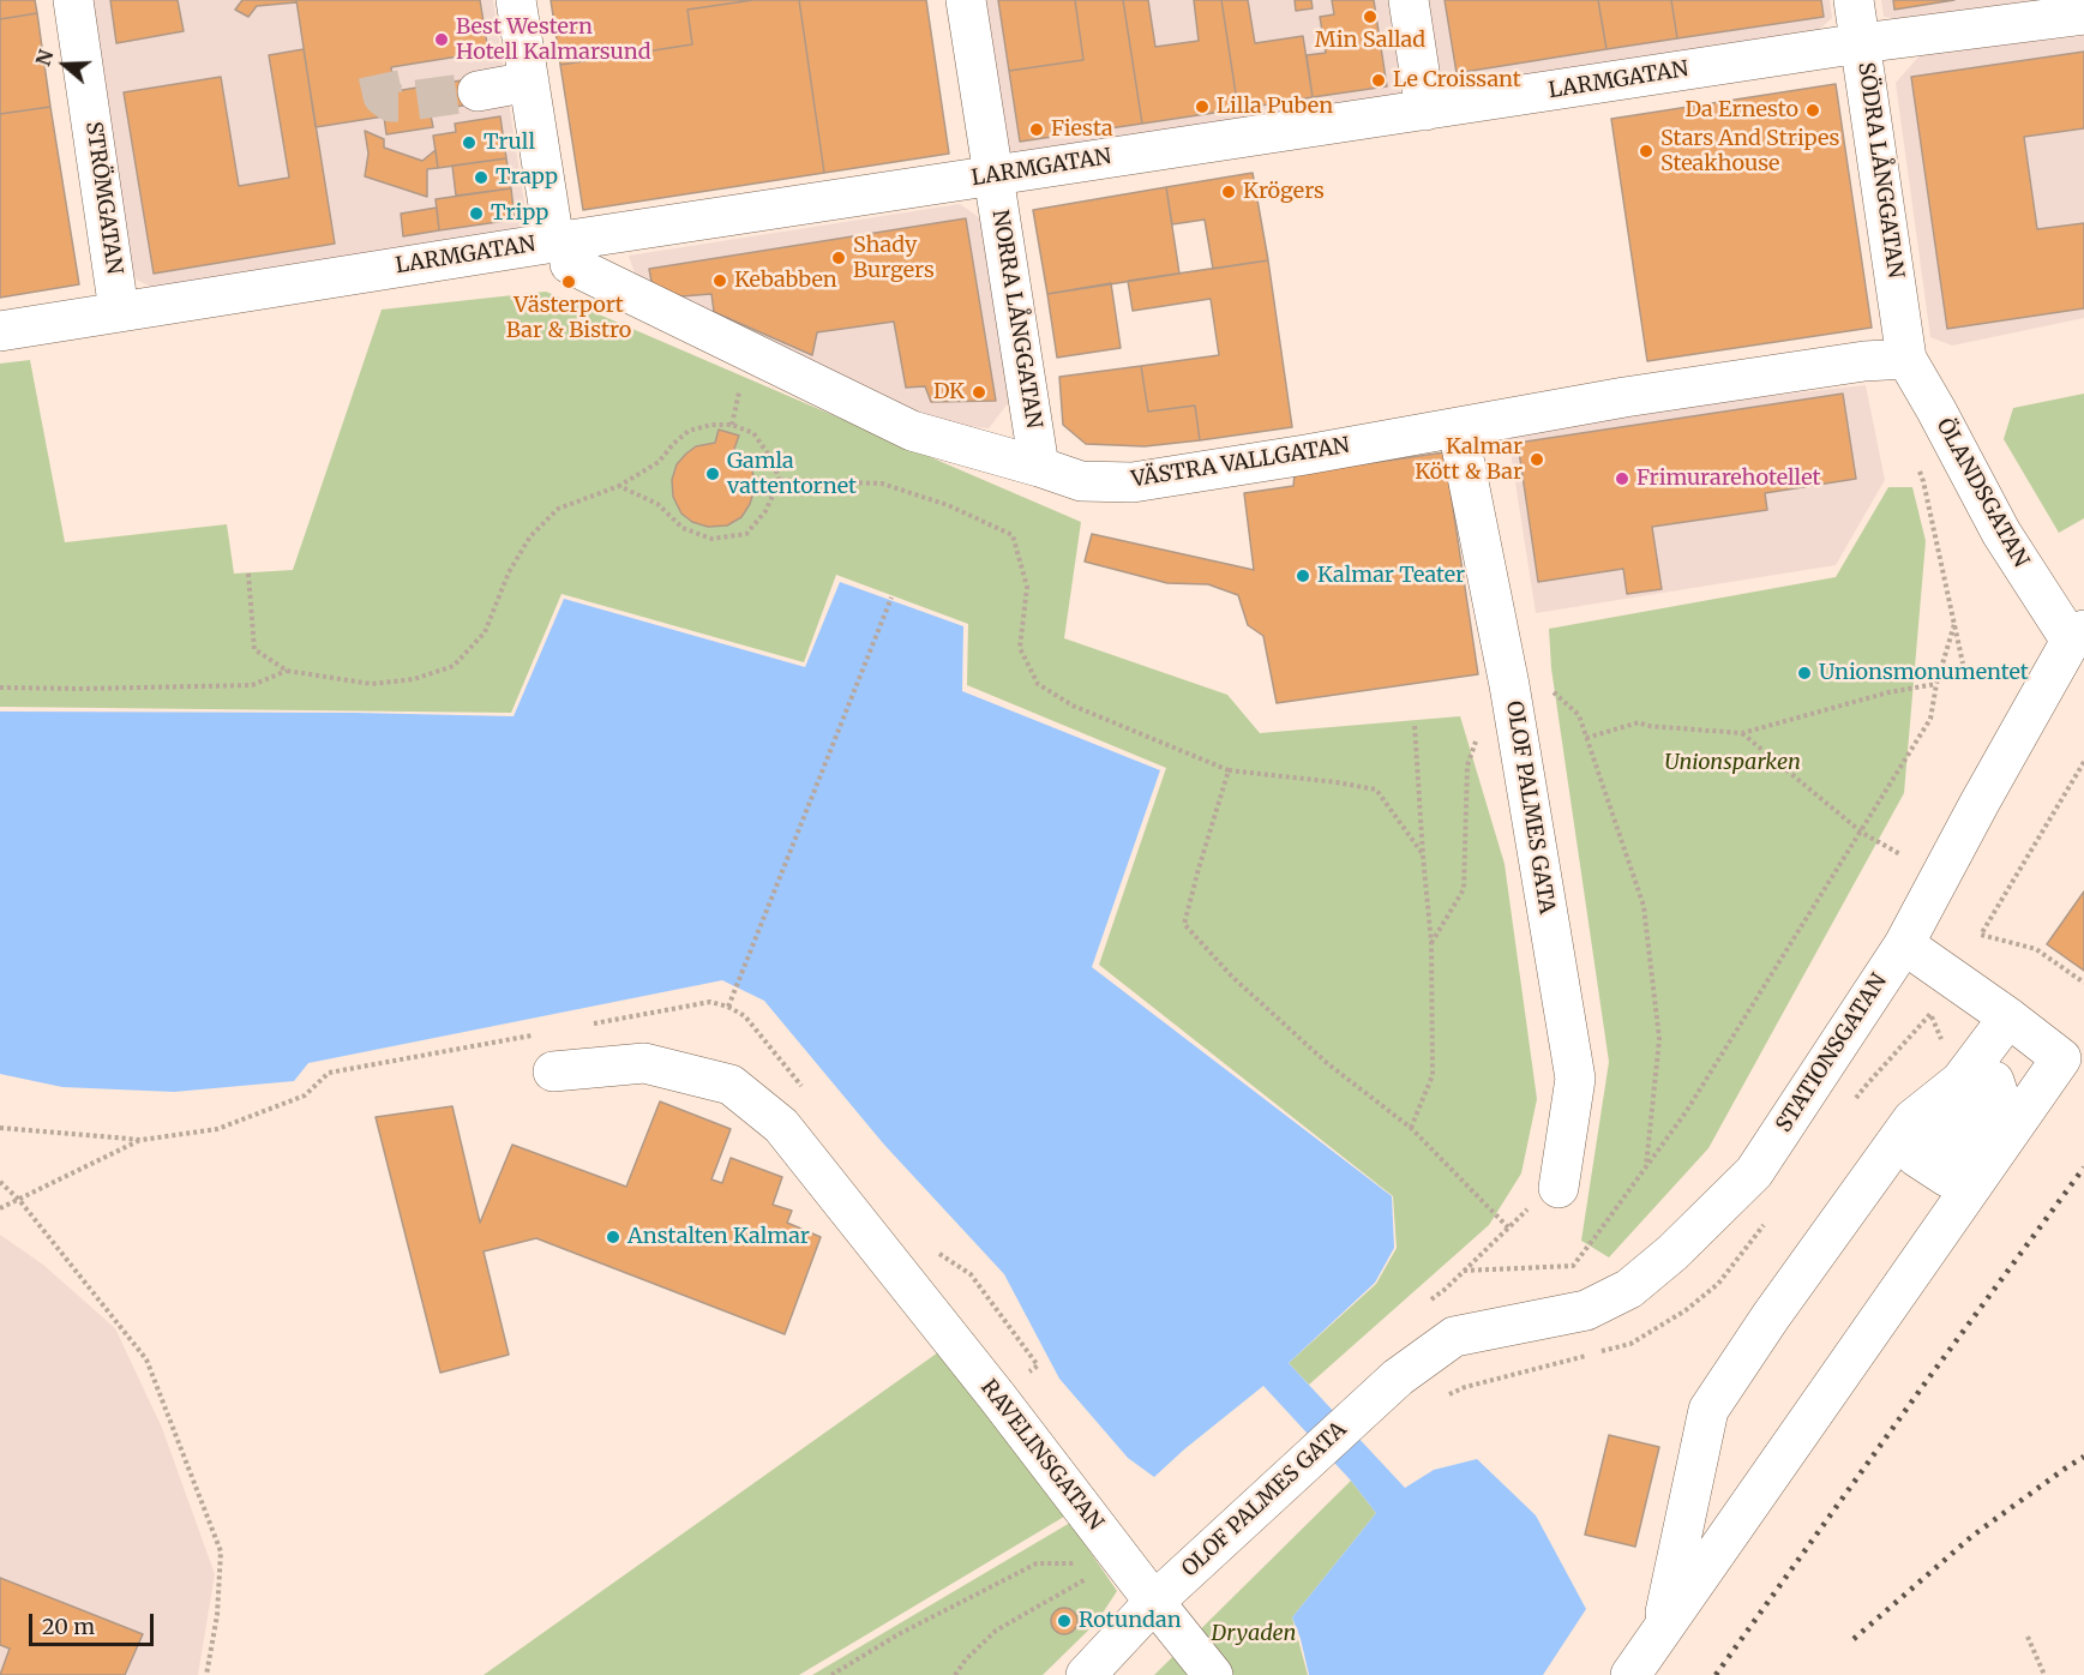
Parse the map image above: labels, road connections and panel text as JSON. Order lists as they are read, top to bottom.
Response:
{
  "streets": {
    "street": [
      "LARMGATAN",
      "SÖDRA LÅNGGATAN",
      "STRÖMGATAN",
      "NORRA LÅNGGATAN",
      "VÄSTRA VALLGATAN",
      "ÖLANDSGATAN",
      "OLOF PALMES GATA",
      "STATIONSGATAN",
      "RAVELINSGATAN"
    ]
  },
  "crossings": [
    ["LARMGATAN", "SÖDRA LÅNGGATAN"],
    ["LARMGATAN", "STRÖMGATAN"],
    ["LARMGATAN", "NORRA LÅNGGATAN"],
    ["LARMGATAN", "VÄSTRA VALLGATAN"],
    ["SÖDRA LÅNGGATAN", "VÄSTRA VALLGATAN"],
    ["SÖDRA LÅNGGATAN", "ÖLANDSGATAN"],
    ["NORRA LÅNGGATAN", "VÄSTRA VALLGATAN"],
    ["VÄSTRA VALLGATAN", "ÖLANDSGATAN"],
    ["VÄSTRA VALLGATAN", "OLOF PALMES GATA"],
    ["ÖLANDSGATAN", "STATIONSGATAN"],
    ["OLOF PALMES GATA", "STATIONSGATAN"],
    ["OLOF PALMES GATA", "RAVELINSGATAN"]
  ],
  "parks": ["Unionsparken", "Dryaden"],
  "places": [
    "Min Sallad",
    "Best Western Hotell Kalmarsund",
    "Le Croissant",
    "Lilla Puben",
    "Da Ernesto",
    "Fiesta",
    "Trull",
    "Stars And Stripes Steakhouse",
    "Trapp",
    "Krögers",
    "Tripp",
    "Shady Burgers",
    "Kebabben",
    "Västerport Bar & Bistro",
    "DK",
    "Kalmar Kött & Bar",
    "Gamla vattentornet",
    "Frimurarehotellet",
    "Kalmar Teater",
    "Unionsmonumentet",
    "Anstalten Kalmar",
    "Rotundan"
  ],
  "scale_bar": "20 m",
  "north": "left"
}
